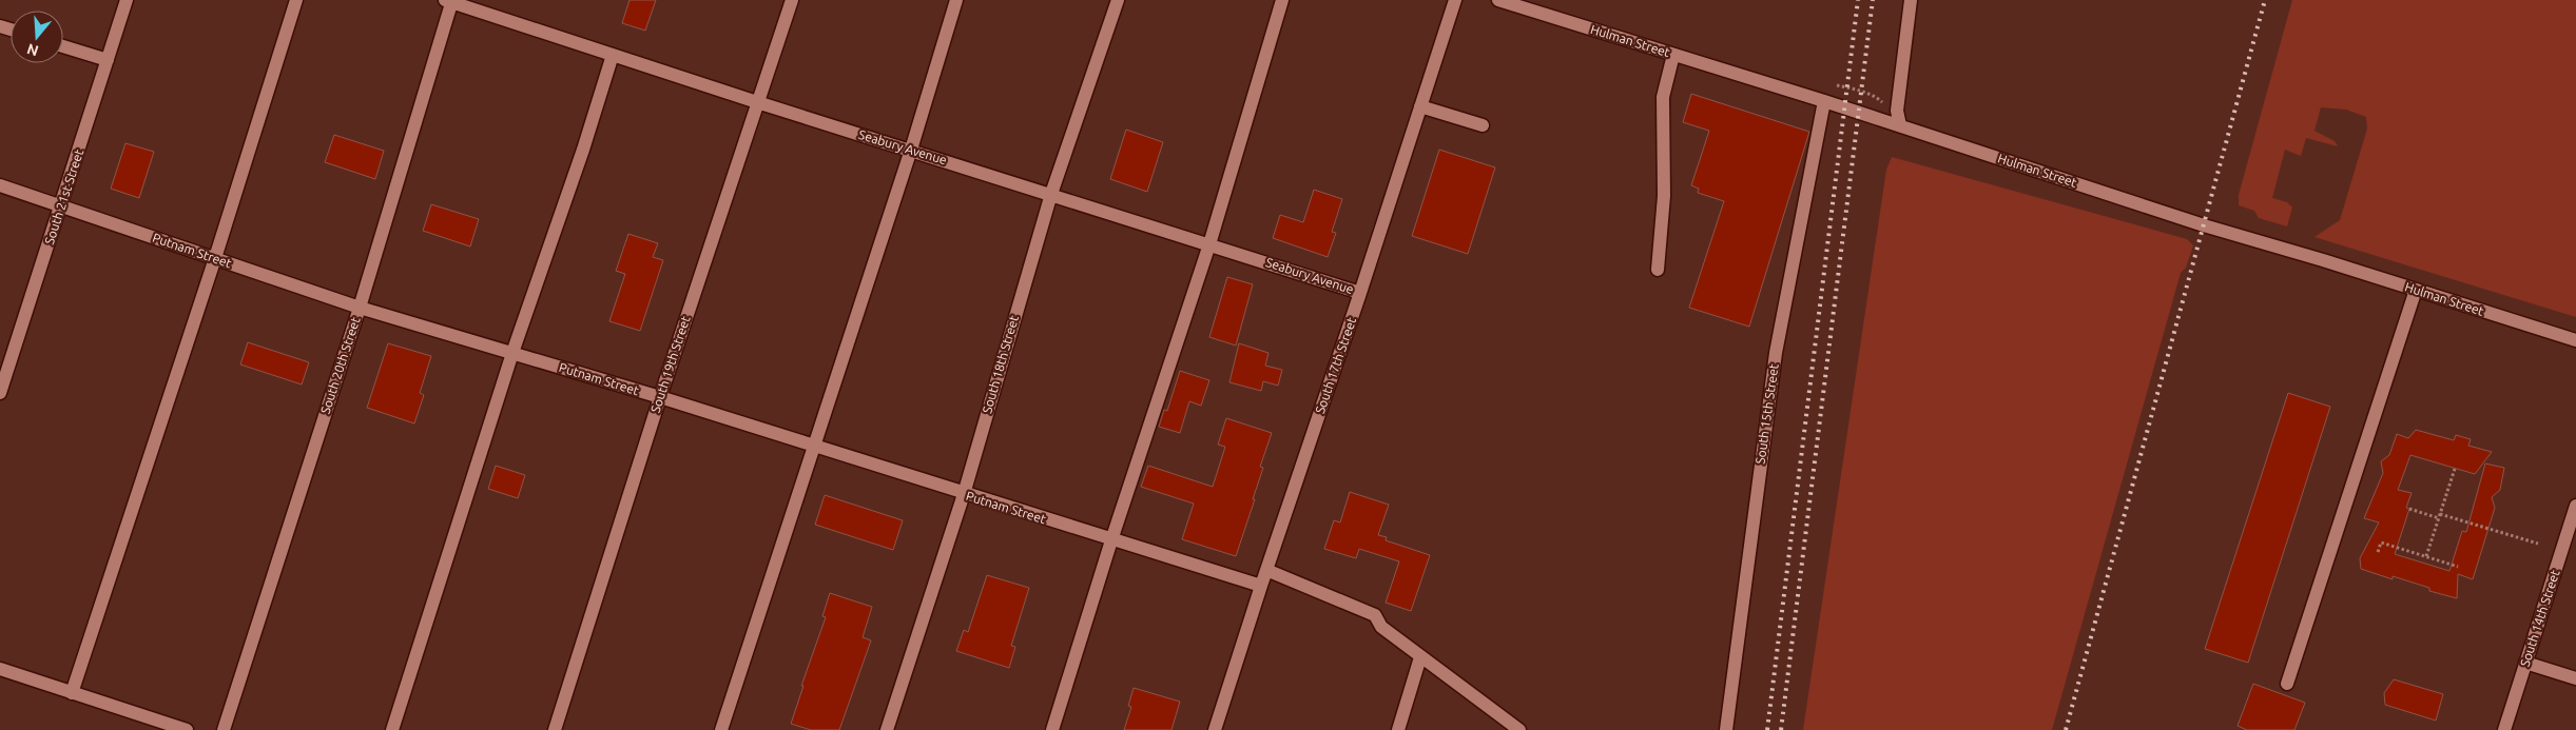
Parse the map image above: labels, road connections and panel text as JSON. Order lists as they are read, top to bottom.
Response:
{
  "streets": {
    "street": [
      "Hulman Street",
      "Seabury Avenue",
      "South 21st Street",
      "Putnam Street",
      "South 19th Street",
      "South 18th Street",
      "South 20th Street",
      "South 17th Street",
      "South 15th Street",
      "South 14th Street"
    ]
  },
  "crossings": [
    ["Hulman Street", "South 15th Street"],
    ["Seabury Avenue", "South 19th Street"],
    ["Seabury Avenue", "South 18th Street"],
    ["Seabury Avenue", "South 20th Street"],
    ["Seabury Avenue", "South 17th Street"],
    ["South 21st Street", "Putnam Street"],
    ["Putnam Street", "South 19th Street"],
    ["Putnam Street", "South 18th Street"],
    ["Putnam Street", "South 20th Street"],
    ["Putnam Street", "South 17th Street"]
  ],
  "north": "bottom"
}
